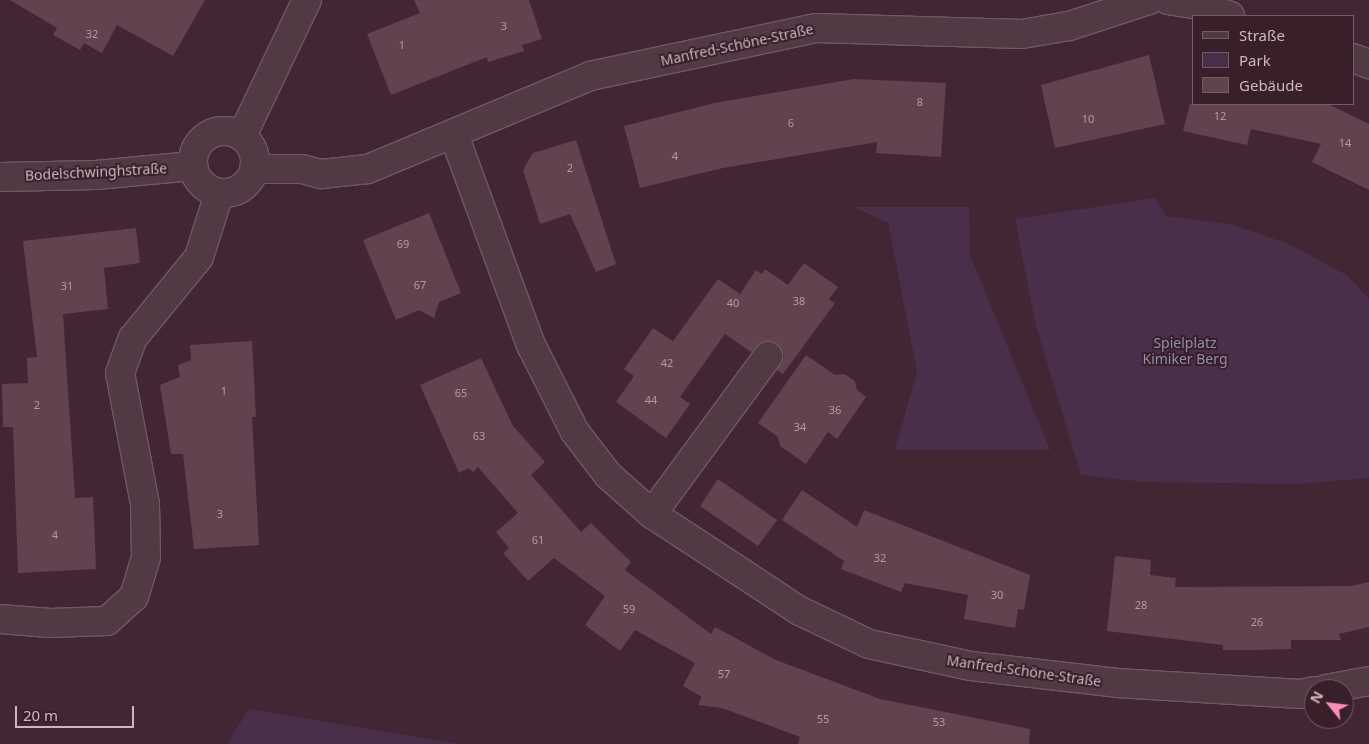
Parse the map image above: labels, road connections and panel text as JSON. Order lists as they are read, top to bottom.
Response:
{
  "streets": {
    "street": ["Manfred-Schöne-Straße", "Bodelschwinghstraße"]
  },
  "crossings": [
    ["Manfred-Schöne-Straße", "Bodelschwinghstraße"]
  ],
  "parks": ["Spielplatz Kimiker Berg"],
  "house_numbers": [
    "3",
    "32",
    "1",
    "8",
    "12",
    "10",
    "6",
    "14",
    "4",
    "2",
    "69",
    "67",
    "31",
    "38",
    "40",
    "42",
    "1",
    "65",
    "44",
    "2",
    "36",
    "34",
    "63",
    "3",
    "4",
    "61",
    "32",
    "30",
    "28",
    "59",
    "26",
    "57",
    "55",
    "53"
  ],
  "legend": ["Straße", "Park", "Gebäude"],
  "scale_bar": "20 m",
  "north": "top left"
}
